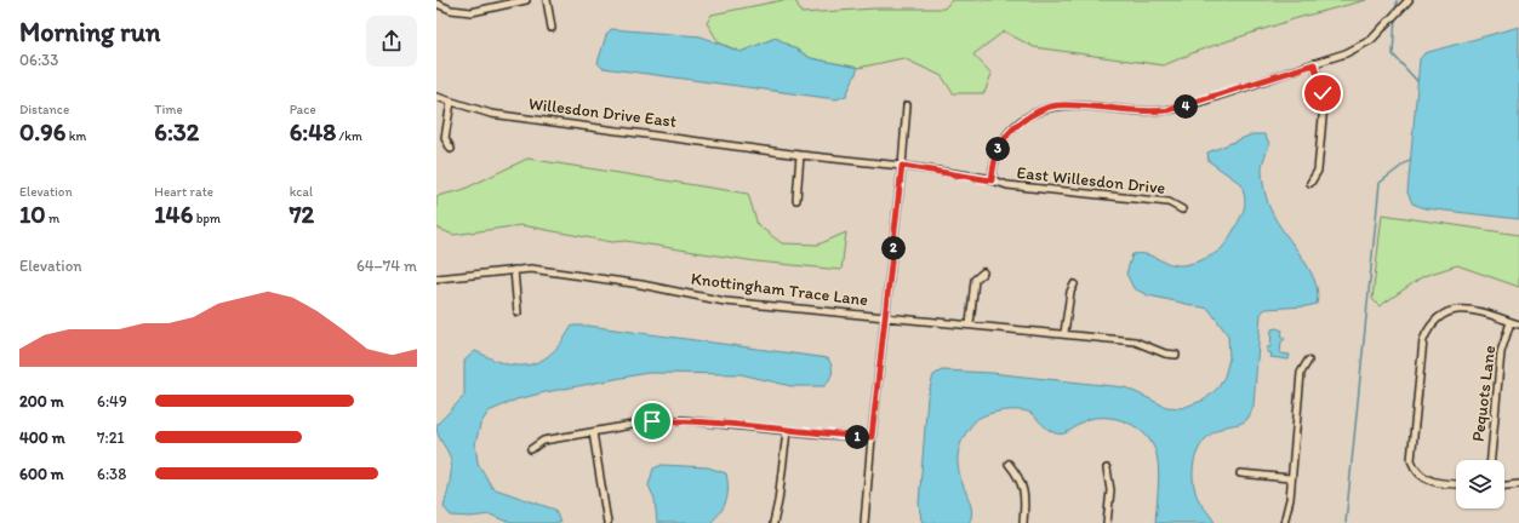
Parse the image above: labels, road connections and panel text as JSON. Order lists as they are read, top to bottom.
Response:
{
  "streets": {
    "street": [
      "Willesdon Drive East",
      "East Willesdon Drive",
      "Knottingham Trace Lane",
      "Pequots Lane"
    ]
  },
  "crossings": [
    ["Willesdon Drive East", "East Willesdon Drive"]
  ],
  "page": {
    "heading": ["Morning run", "06:33"],
    "stats": [
      ["Distance", "0.96 km"],
      ["Time", "6:32"],
      ["Pace", "6:48 /km"],
      ["Elevation", "10 m"],
      ["Heart rate", "146 bpm"],
      ["kcal", "72"]
    ],
    "pins": [
      "4",
      "3",
      "2",
      "1"
    ],
    "chart": ["Elevation", "64–74 m"],
    "list": [
      {
        "name": "200 m",
        "note": "6:49"
      },
      {
        "name": "400 m",
        "note": "7:21"
      },
      {
        "name": "600 m",
        "note": "6:38"
      }
    ]
  }
}
